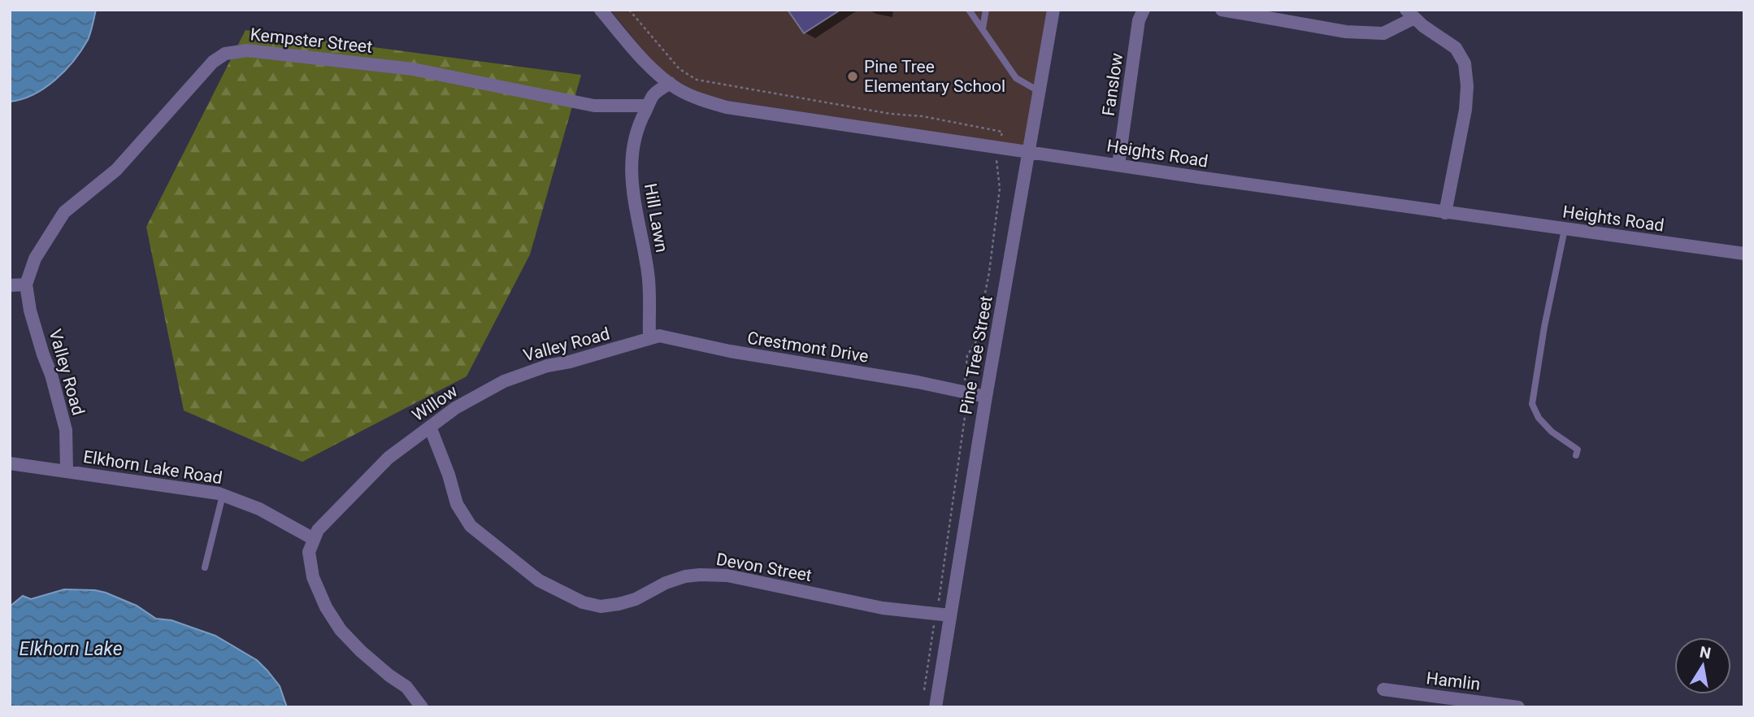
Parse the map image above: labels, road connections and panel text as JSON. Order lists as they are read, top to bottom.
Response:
{
  "streets": {
    "street": [
      "Kempster Street",
      "Fanslow",
      "Heights Road",
      "Hill Lawn",
      "Valley Road",
      "Crestmont Drive",
      "Pine Tree Street",
      "Willow",
      "Elkhorn Lake Road",
      "Devon Street",
      "Hamlin"
    ]
  },
  "crossings": [
    ["Kempster Street", "Hill Lawn"],
    ["Kempster Street", "Valley Road"],
    ["Fanslow", "Heights Road"],
    ["Heights Road", "Pine Tree Street"],
    ["Hill Lawn", "Crestmont Drive"],
    ["Valley Road", "Crestmont Drive"],
    ["Valley Road", "Willow"],
    ["Valley Road", "Elkhorn Lake Road"],
    ["Crestmont Drive", "Pine Tree Street"],
    ["Pine Tree Street", "Devon Street"],
    ["Willow", "Elkhorn Lake Road"],
    ["Willow", "Devon Street"]
  ],
  "water": ["Elkhorn Lake"],
  "places": ["Pine Tree Elementary School"],
  "north": "top"
}
